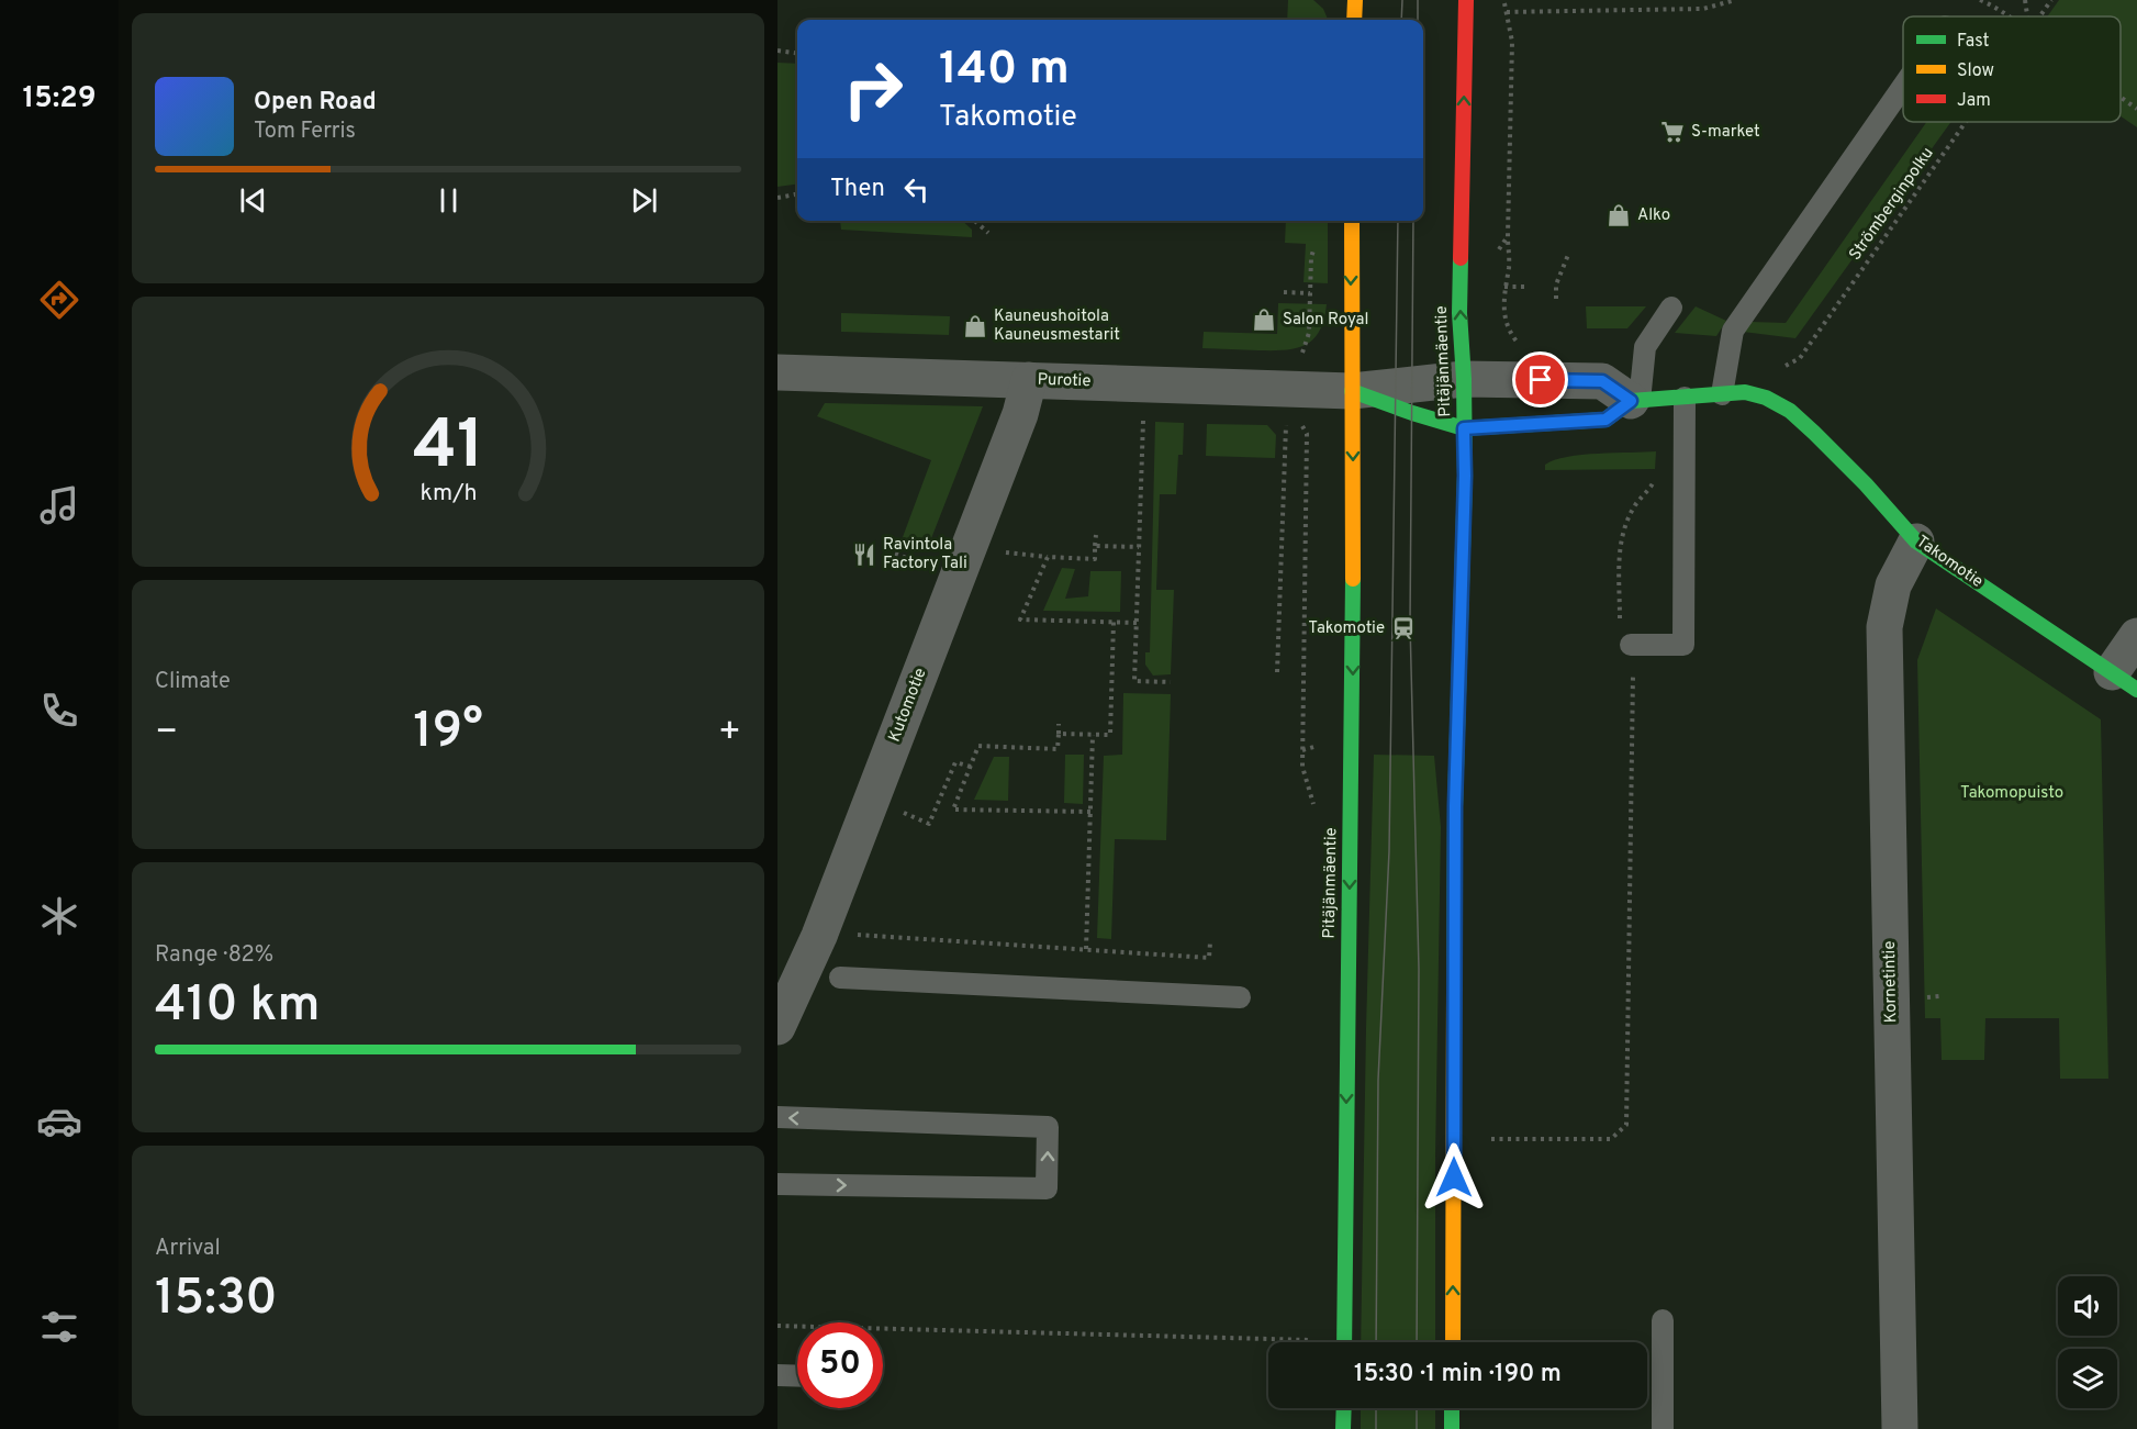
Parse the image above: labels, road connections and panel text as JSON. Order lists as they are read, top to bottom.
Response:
{
  "streets": {
    "main road": ["Pitäjänmäentie", "Takomotie"],
    "street": ["Purotie", "Kutomotie", "Kornetintie"],
    "path": ["Strömberginpolku"]
  },
  "crossings": [
    ["Pitäjänmäentie", "Purotie"],
    ["Purotie", "Kutomotie"],
    ["Takomotie", "Kornetintie"]
  ],
  "parks": ["Takomopuisto"],
  "places": {
    "supermarket": ["S-market"],
    "shop": ["Alko", "Salon Royal", "Kauneushoitola Kauneusmestarit"],
    "restaurant": ["Ravintola Factory Tali"],
    "station": ["Takomotie"]
  },
  "legend": ["Fast", "Slow", "Jam"],
  "page": {
    "tabs": "15:29",
    "turn": ["140 m", "Takomotie"],
    "song": ["Open Road", "Tom Ferris"],
    "then": "Then",
    "tile": [
      "Climate",
      ["Range · 82%", "410 km"],
      ["Arrival", "15:30"]
    ],
    "heat": ["−", "19°", "+"],
    "limit": "50",
    "trip": "15:30 · 1 min · 190 m",
    "gauge": ["41", "km/h"]
  }
}
